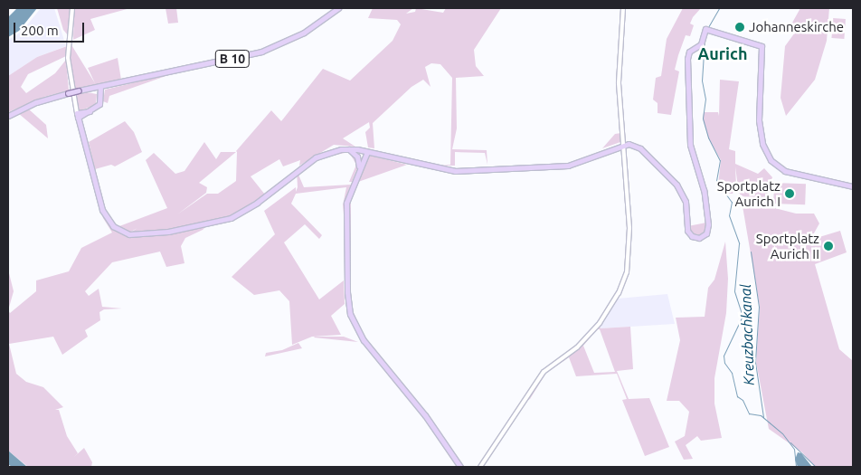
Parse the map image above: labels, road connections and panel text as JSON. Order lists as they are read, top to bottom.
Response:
{
  "streets": {
    "main road": ["B 10"]
  },
  "districts": ["Aurich"],
  "water": ["Kreuzbachkanal"],
  "places": ["Johanneskirche", "Sportplatz Aurich I", "Sportplatz Aurich II"],
  "scale_bar": "200 m"
}
